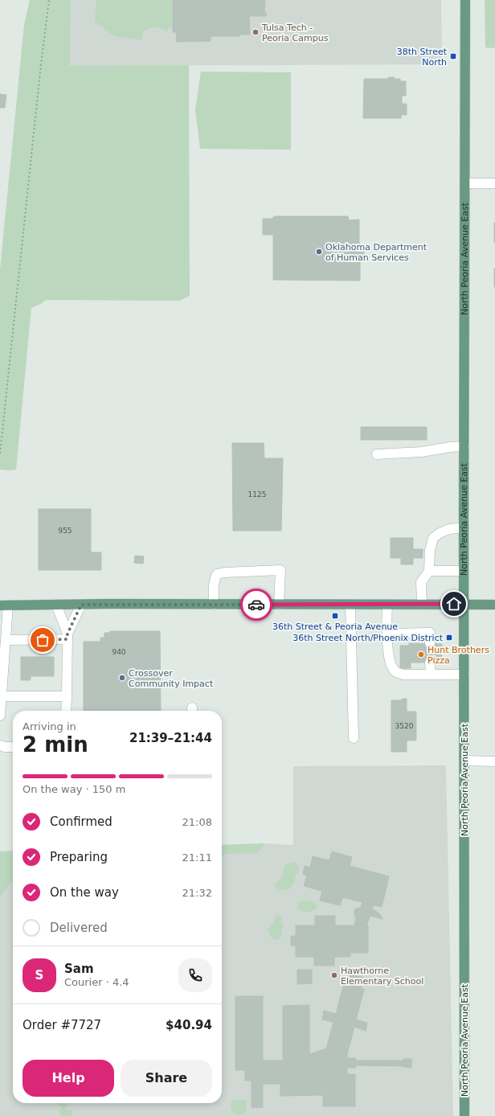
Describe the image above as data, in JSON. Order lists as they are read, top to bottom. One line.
{"streets":{"main road":["North Peoria Avenue East"]},"places":{"other":["Tulsa Tech - Peoria Campus","Oklahoma Department of Human Services","Hunt Brothers Pizza","Crossover Community Impact","Hawthorne Elementary School"],"transit":["38th Street North","36th Street & Peoria Avenue","36th Street North/Phoenix District"]},"house_numbers":["1125","955","940","3520"],"page":{"heading":["2 min","Arriving in","21:39–21:44"],"panel":["Sam","Courier · 4.4","Order #7727","$40.94"],"bar":"On the way · 150 m","list":[["Confirmed","21:08"],["Preparing","21:11"],["On the way","21:32"],"Delivered"],"round":"S","buttons":["Help","Share"]}}
